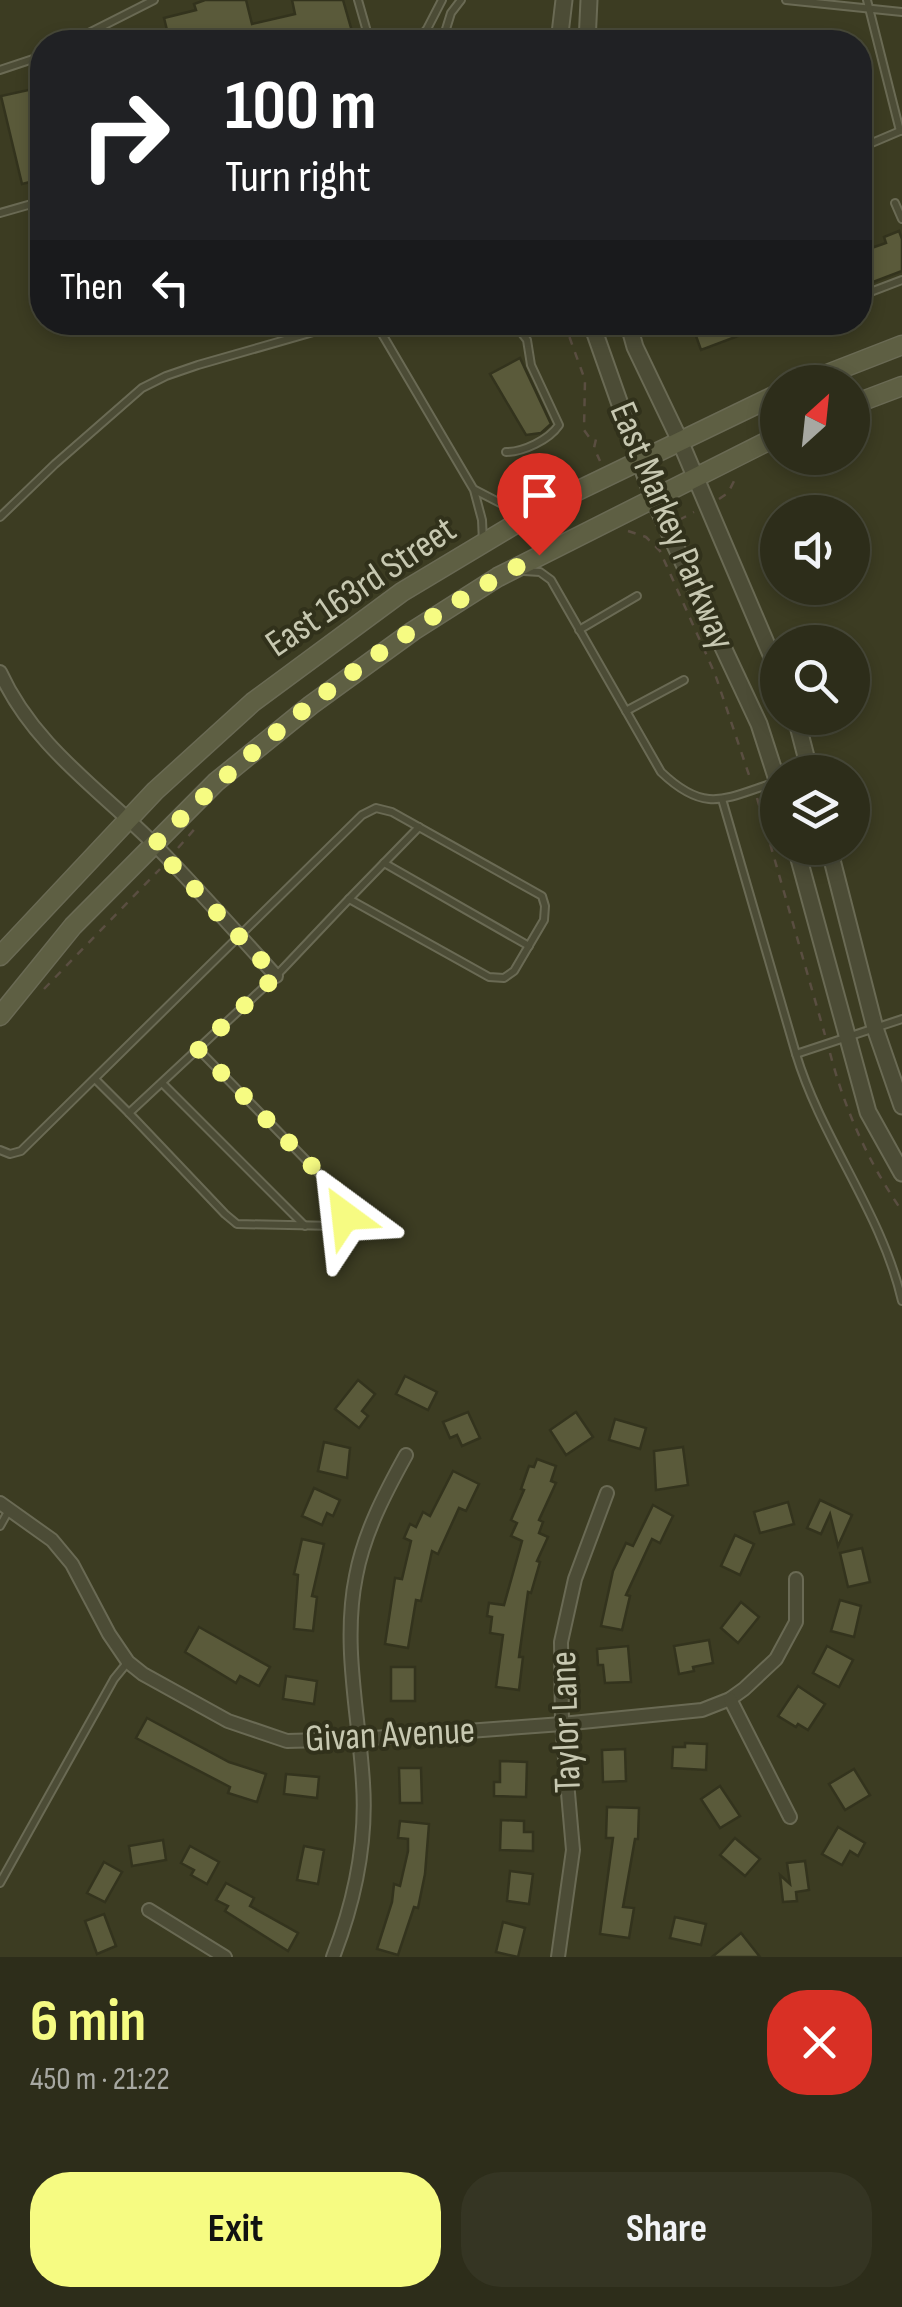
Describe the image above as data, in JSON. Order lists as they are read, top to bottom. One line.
{"streets":{"main road":["East 163rd Street"],"street":["East Markey Parkway","Taylor Lane","Givan Avenue"]},"crossings":[["East Markey Parkway","East 163rd Street"],["Taylor Lane","Givan Avenue"]],"north":"top right","page":{"turn":["100 m","Turn right"],"then":"Then","heading":["6 min","450 m · 21:22"],"buttons":["Exit","Share"]}}
